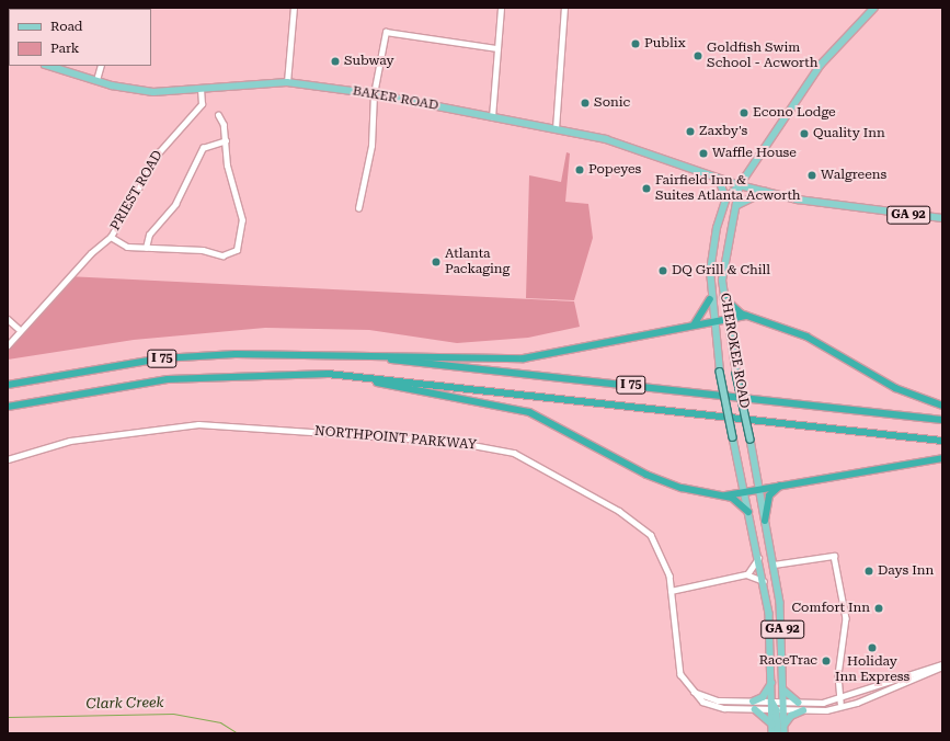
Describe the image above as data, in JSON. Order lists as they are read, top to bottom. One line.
{"streets":{"highway":["I 75"],"main road":["BAKER ROAD","GA 92","CHEROKEE ROAD"],"street":["PRIEST ROAD","NORTHPOINT PARKWAY"]},"crossings":[["BAKER ROAD","PRIEST ROAD"],["BAKER ROAD","GA 92"],["BAKER ROAD","CHEROKEE ROAD"],["GA 92","CHEROKEE ROAD"],["CHEROKEE ROAD","NORTHPOINT PARKWAY"]],"water":["Clark Creek"],"places":["Publix","Goldfish Swim School - Acworth","Subway","Sonic","Econo Lodge","Zaxby's","Quality Inn","Waffle House","Popeyes","Walgreens","Fairfield Inn & Suites Atlanta Acworth","Atlanta Packaging","DQ Grill & Chill","Days Inn","Comfort Inn","Holiday Inn Express","RaceTrac"],"legend":["Road","Park"]}
